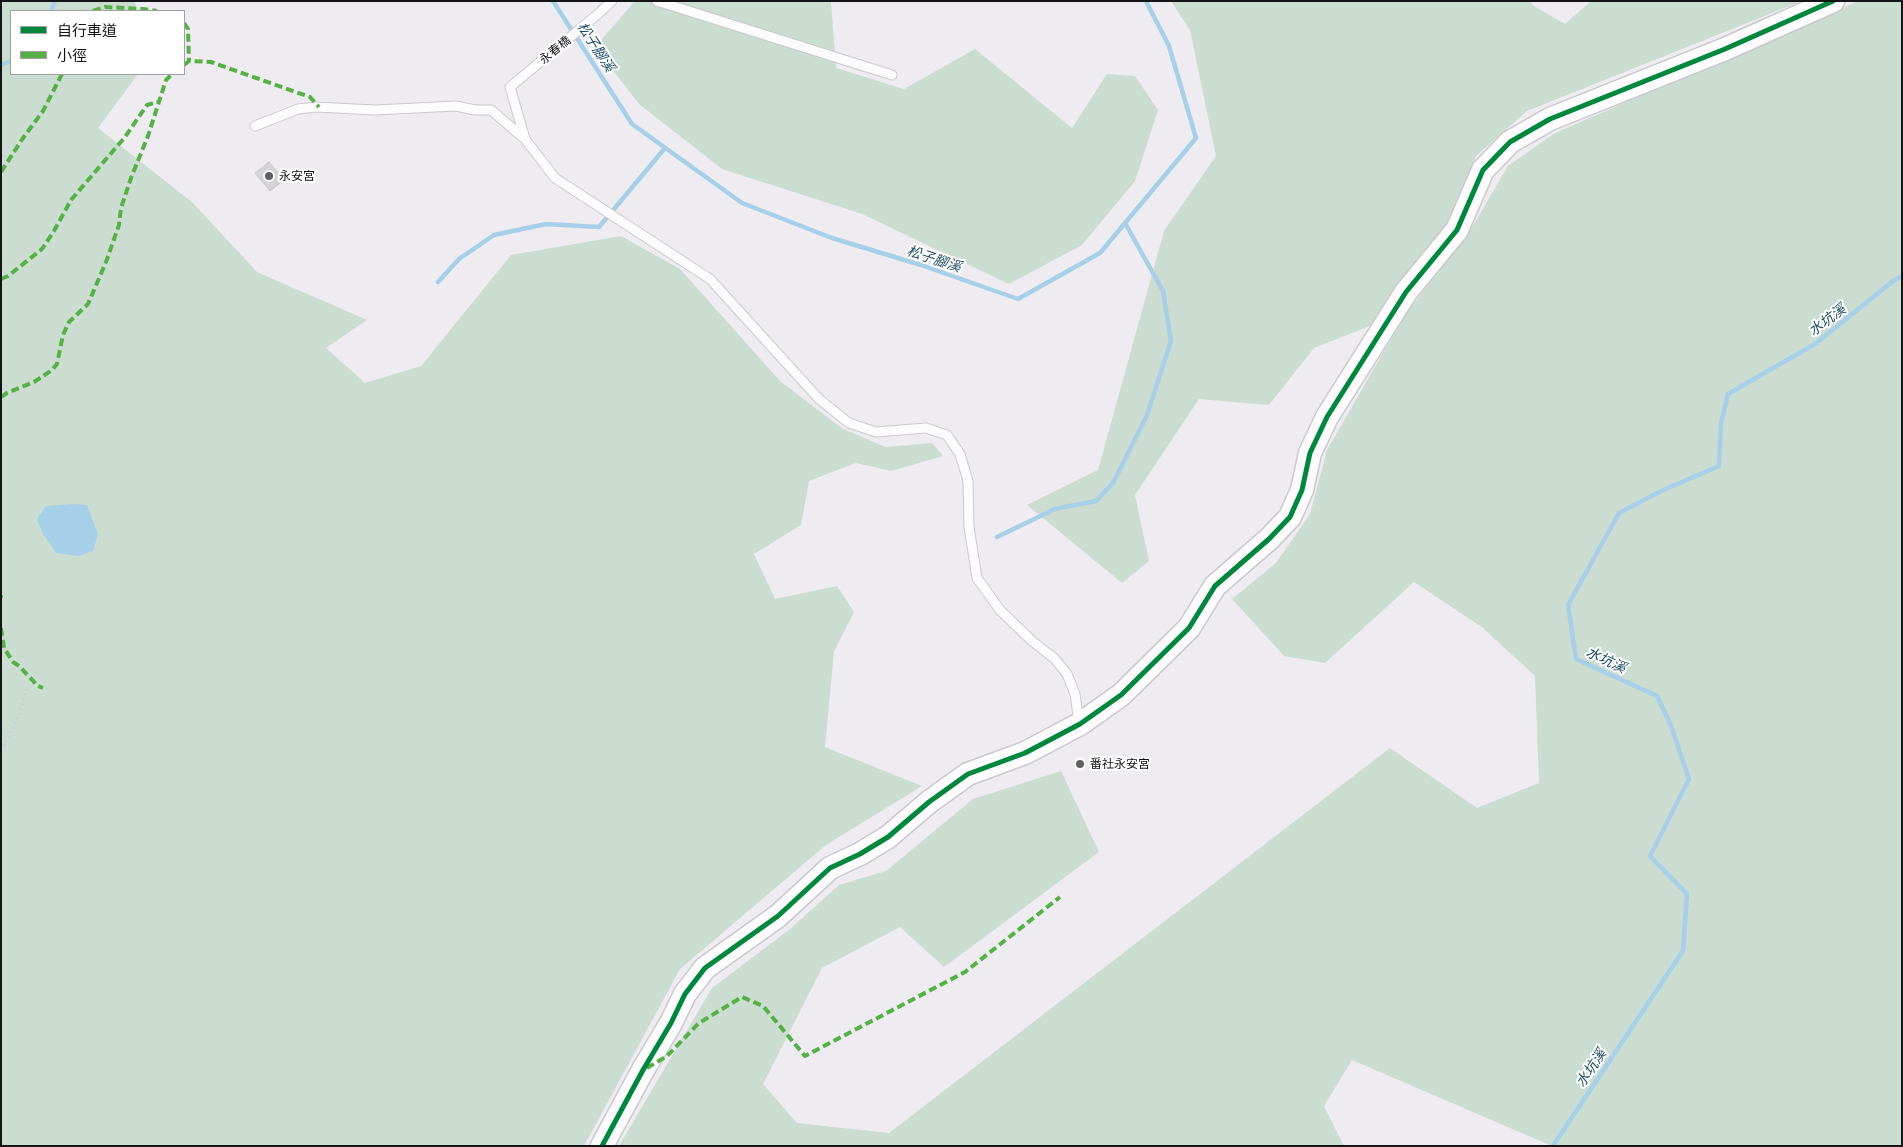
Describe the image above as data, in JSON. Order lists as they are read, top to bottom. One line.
{"streets":{"lane":["永春橋"]},"water":["松子腳溪","水坑溪"],"places":["永安宮","番社永安宮"],"legend":["自行車道","小徑"]}
